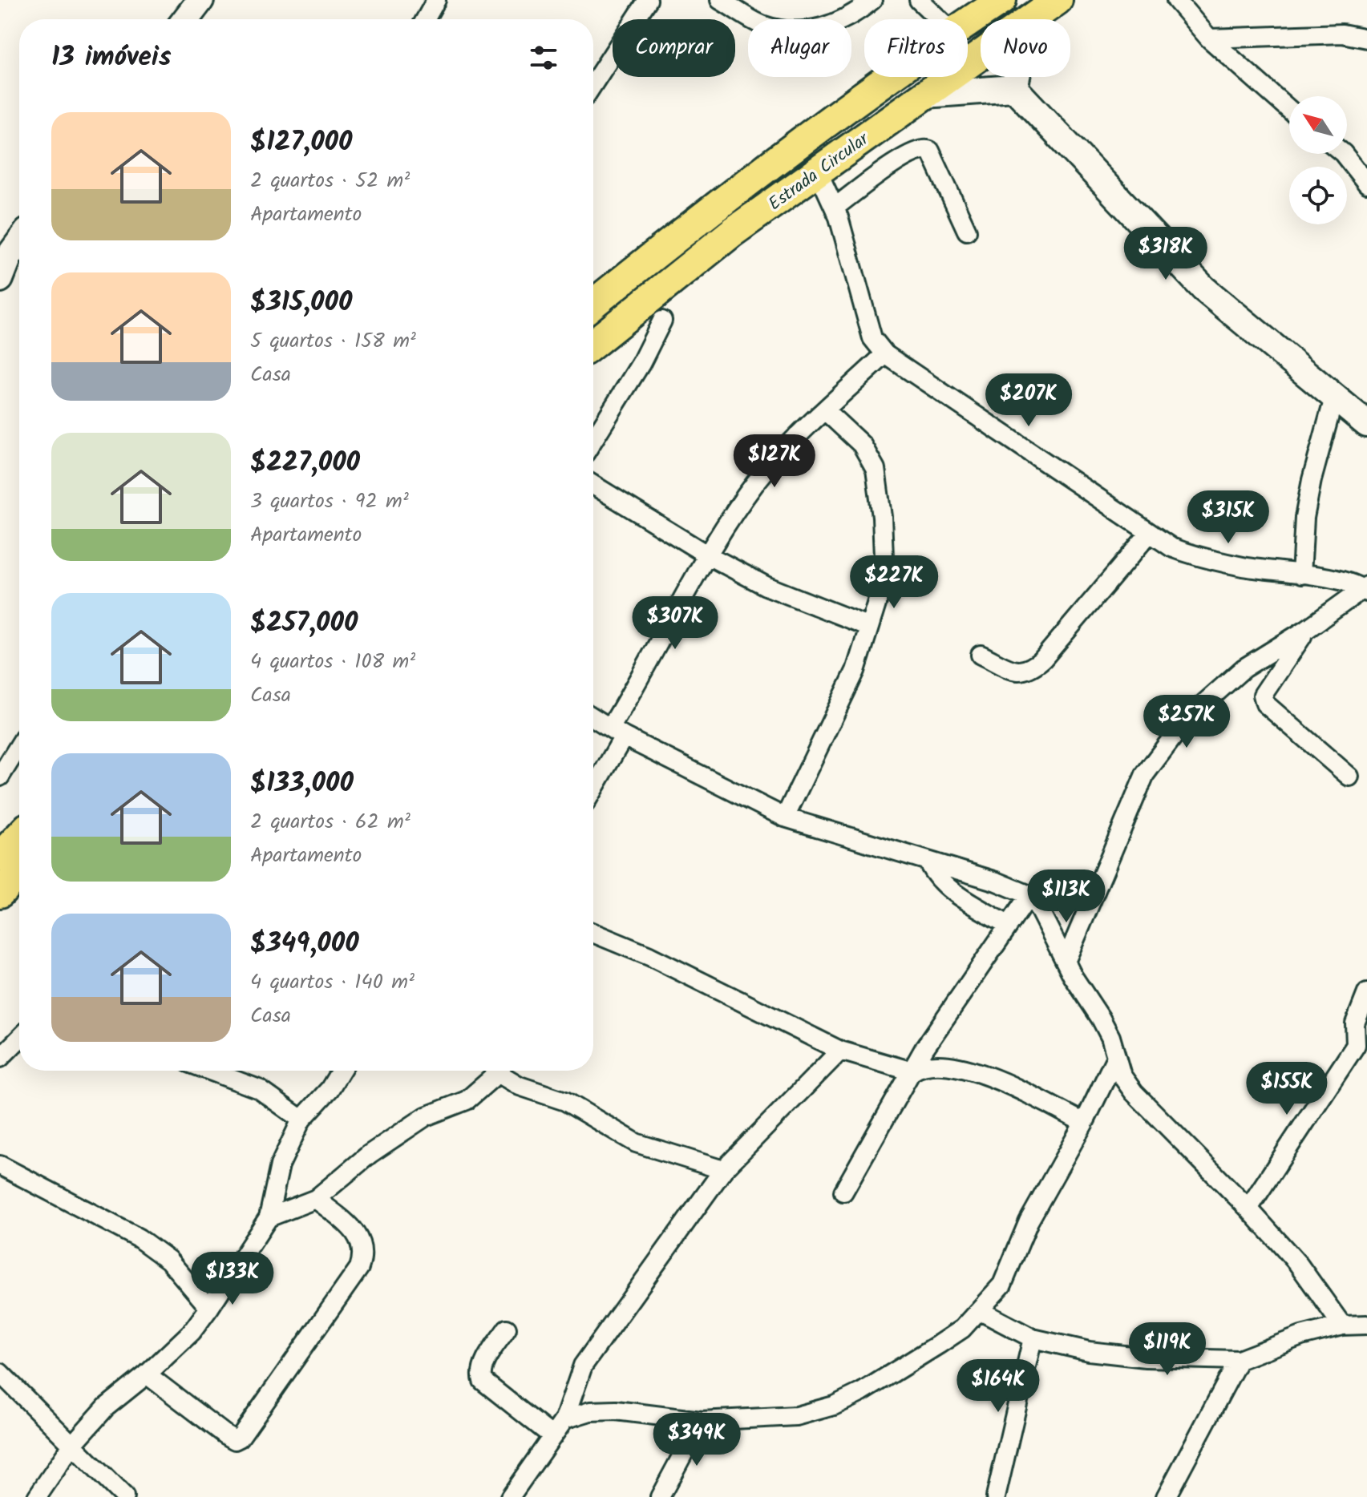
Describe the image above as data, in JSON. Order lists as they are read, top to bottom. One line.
{"streets":{"main road":["Estrada Circular"]},"north":"top left","page":{"chip":["Comprar","Alugar","Filtros","Novo"],"heading":"13 imóveis","list":[{"name":"$127,000","note":"2 quartos · 52 m² · Apartamento"},{"name":"$315,000","note":"5 quartos · 158 m² · Casa"},{"name":"$227,000","note":"3 quartos · 92 m² · Apartamento"},{"name":"$257,000","note":"4 quartos · 108 m² · Casa"},{"name":"$133,000","note":"2 quartos · 62 m² · Apartamento"},{"name":"$349,000","note":"4 quartos · 140 m² · Casa"}],"price":["$318K","$207K","$127K","$315K","$227K","$307K","$257K","$113K","$155K","$133K","$119K","$164K","$349K"]}}
